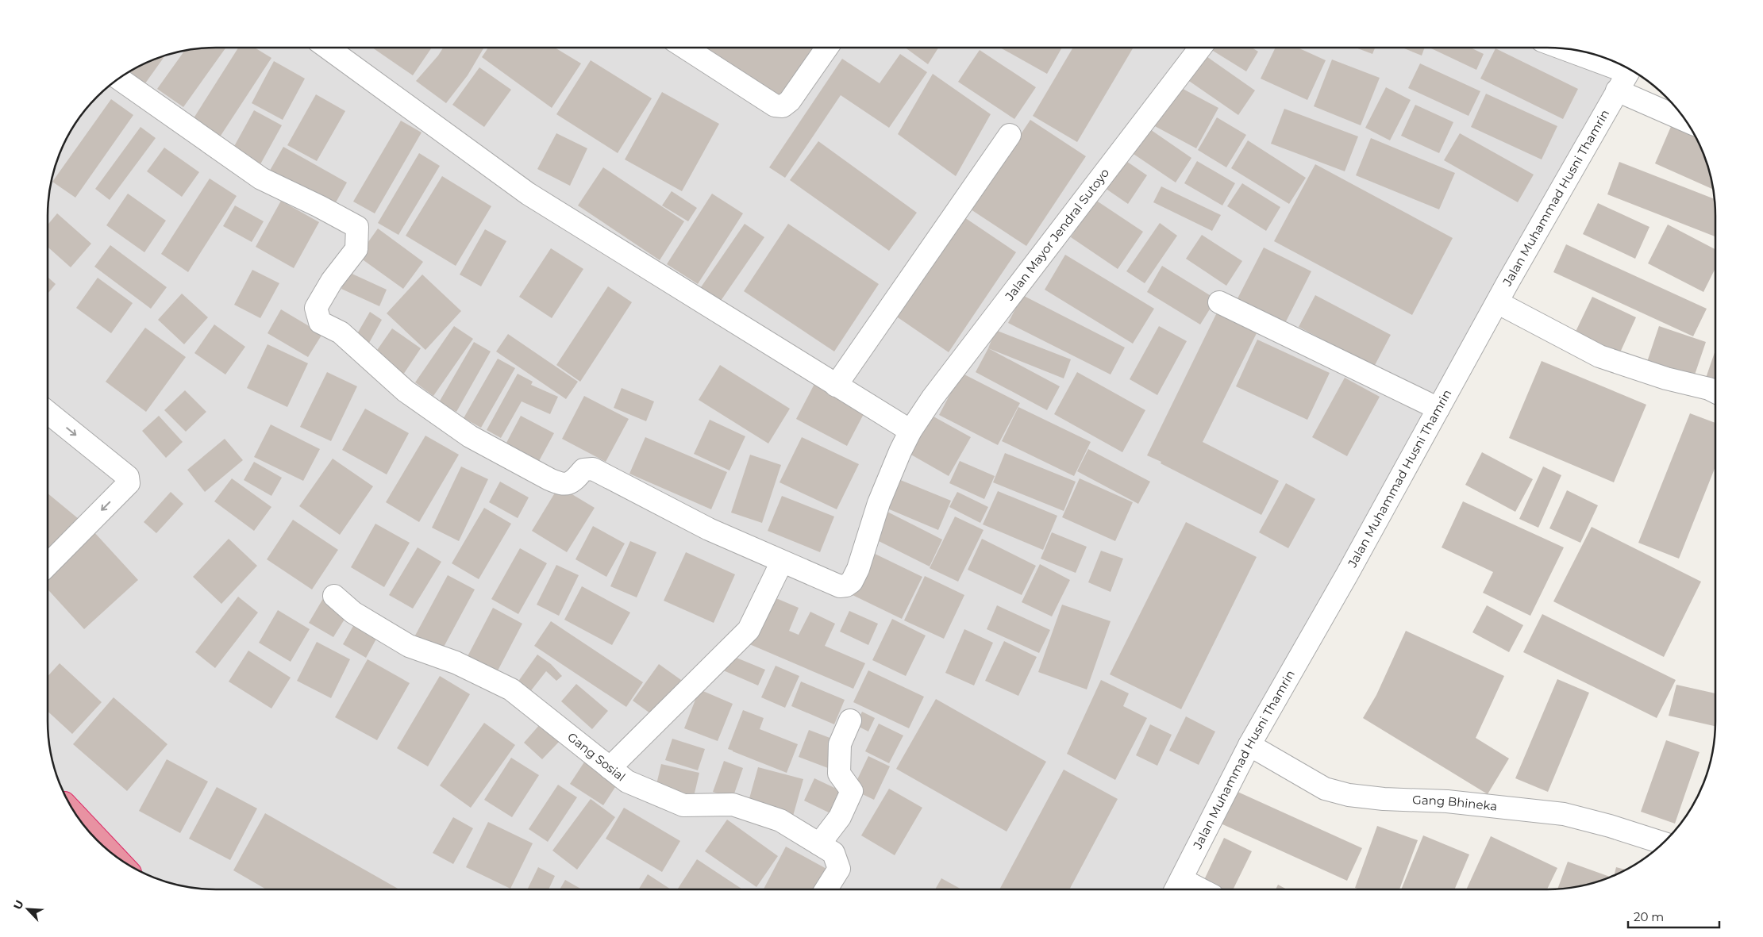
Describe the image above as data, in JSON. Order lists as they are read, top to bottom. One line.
{"streets":{"street":["Jalan Muhammad Husni Thamrin","Jalan Mayor Jendral Sutoyo","Gang Sosial","Gang Bhineka"]},"crossings":[["Jalan Muhammad Husni Thamrin","Gang Bhineka"]],"scale_bar":"20 m","north":"top left"}
